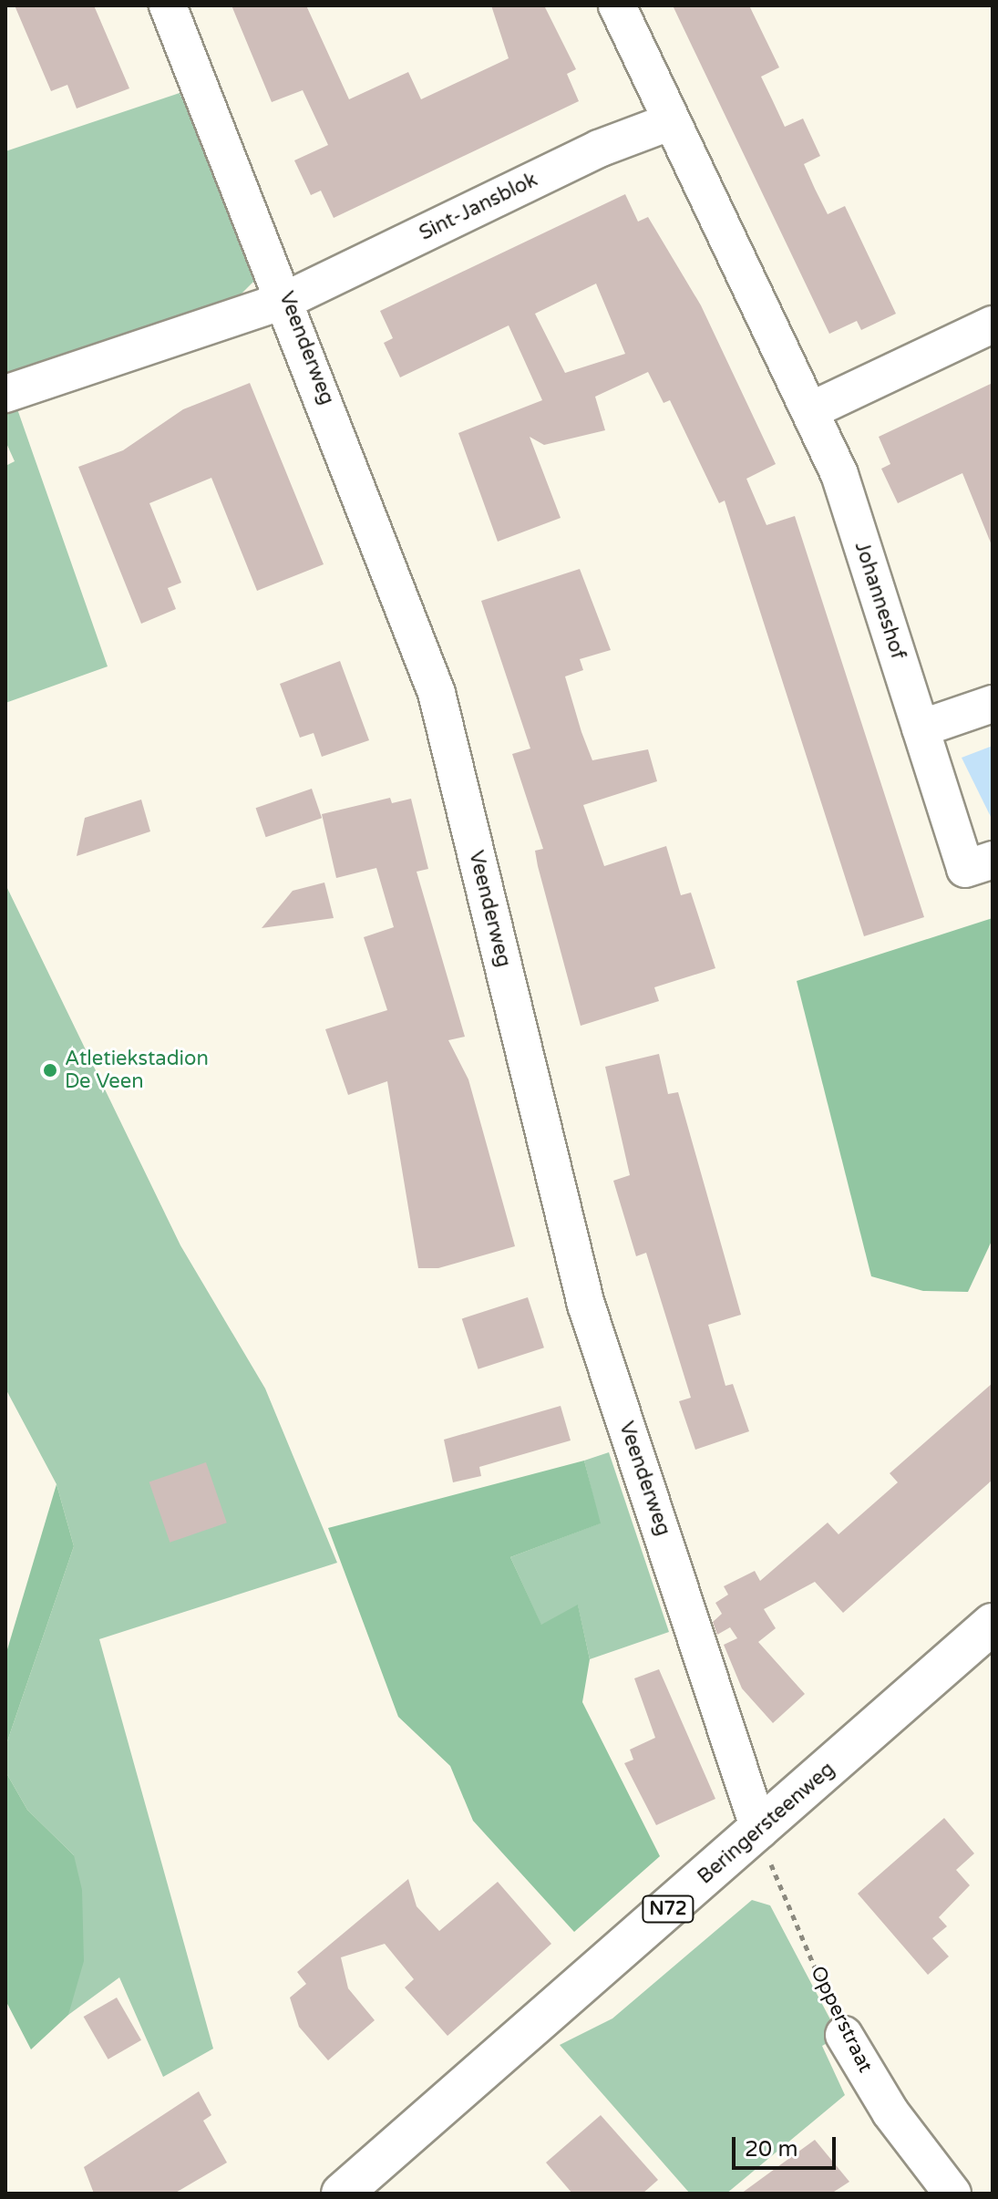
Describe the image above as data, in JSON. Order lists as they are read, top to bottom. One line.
{"streets":{"main road":["Beringersteenweg","N72"],"street":["Sint-Jansblok","Veenderweg","Johanneshof","Opperstraat"]},"crossings":[["Sint-Jansblok","Veenderweg"],["Veenderweg","Beringersteenweg"],["Veenderweg","Opperstraat"],["Beringersteenweg","Opperstraat"]],"places":["Atletiekstadion De Veen"],"scale_bar":"20 m"}
